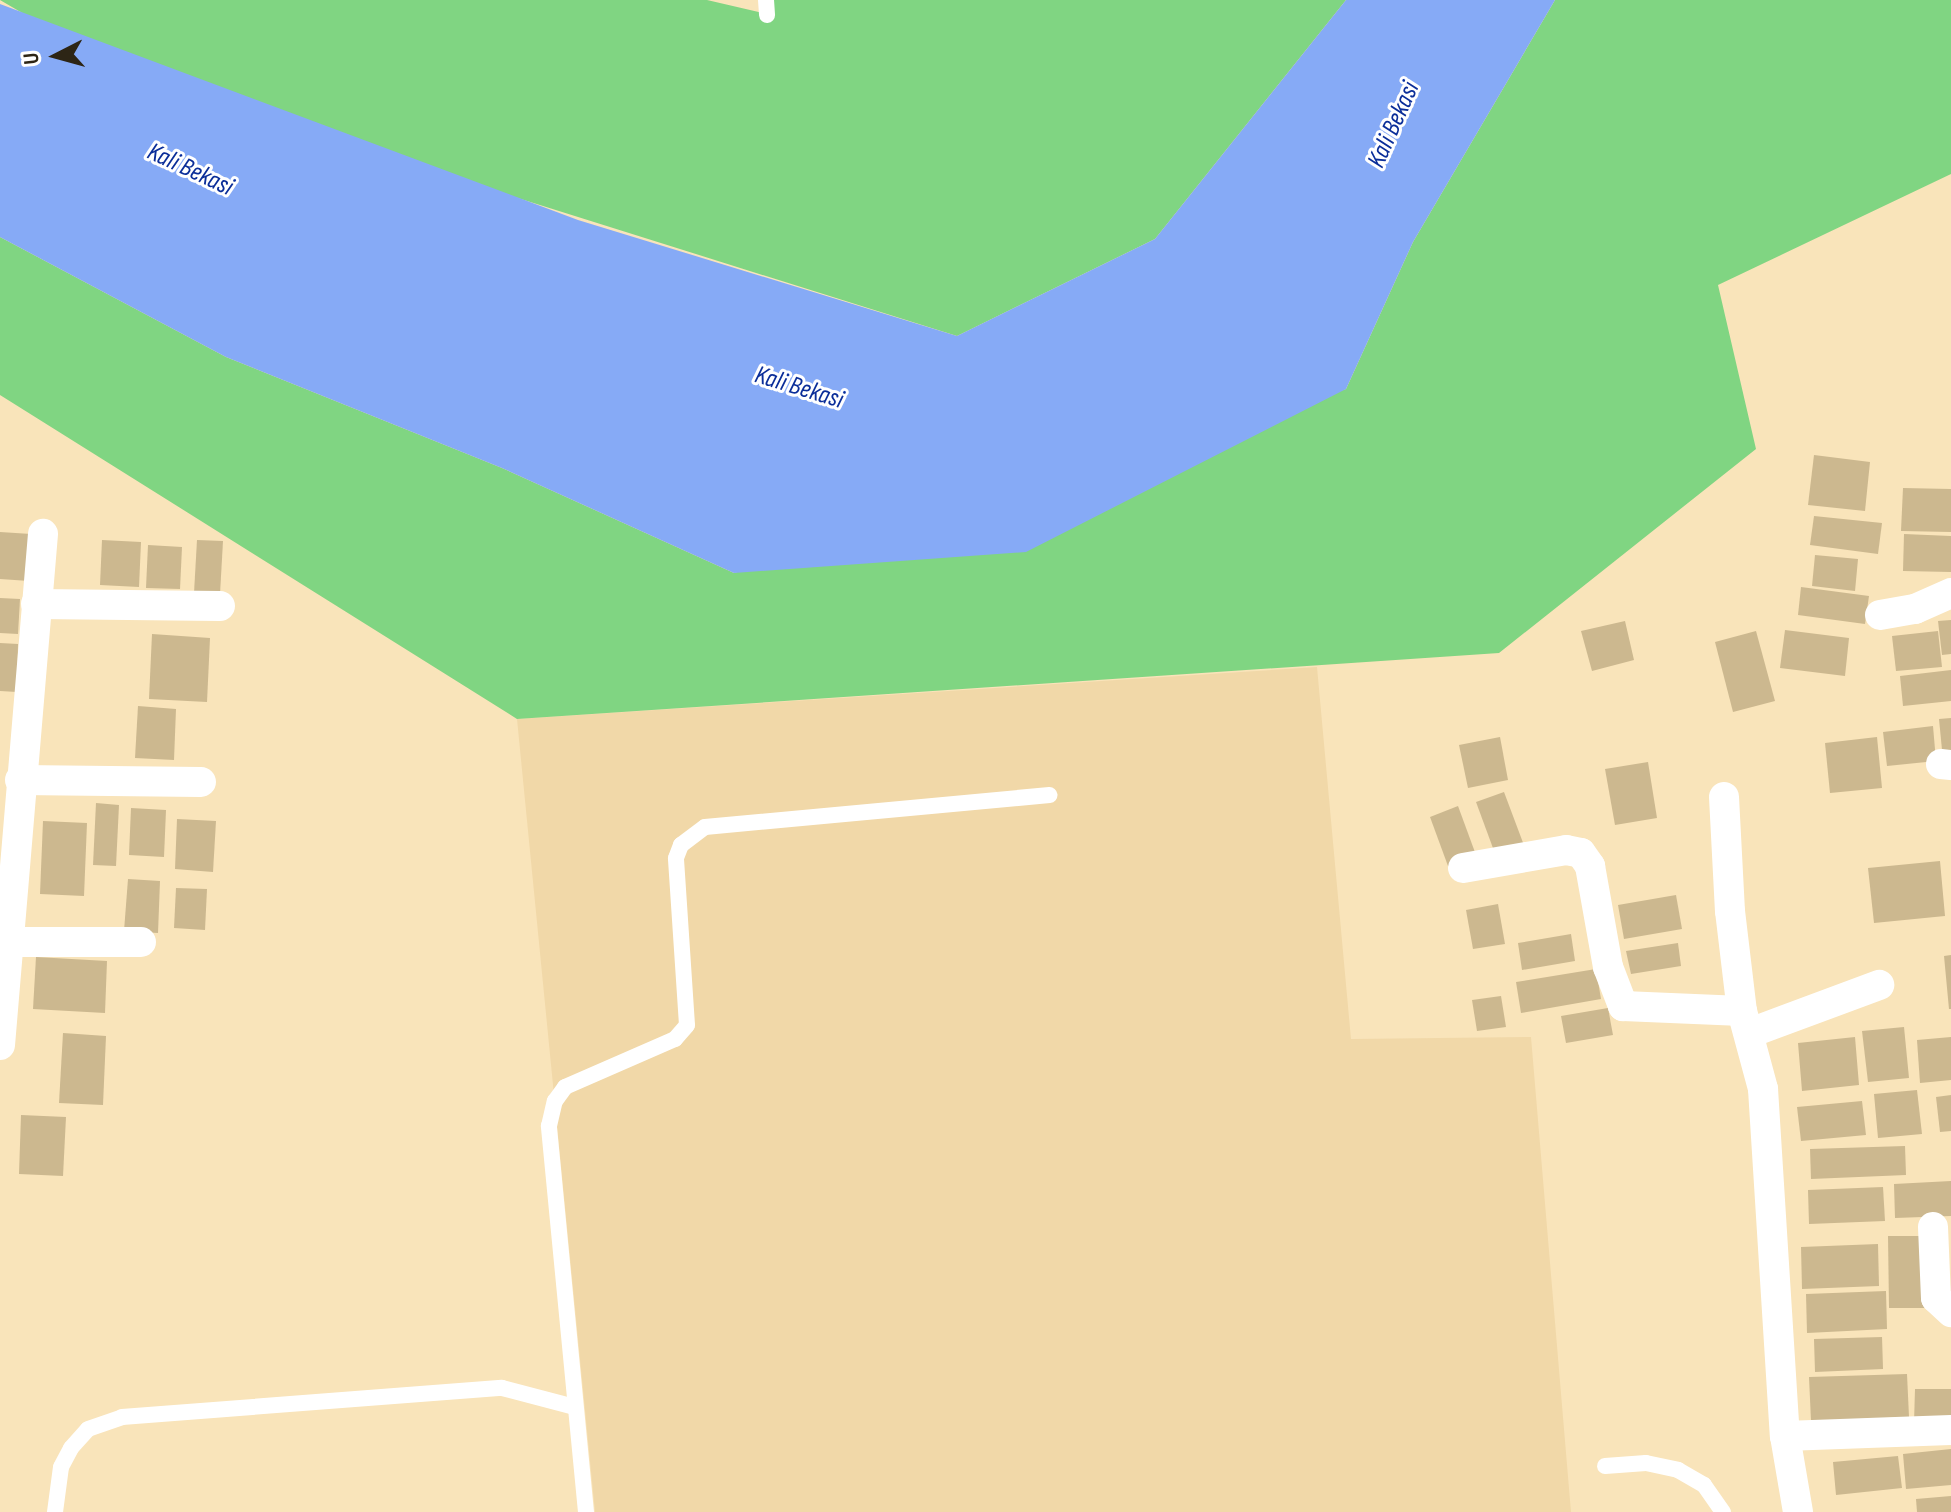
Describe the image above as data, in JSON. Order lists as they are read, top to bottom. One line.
{"water":["Kali Bekasi"],"north":"left"}
